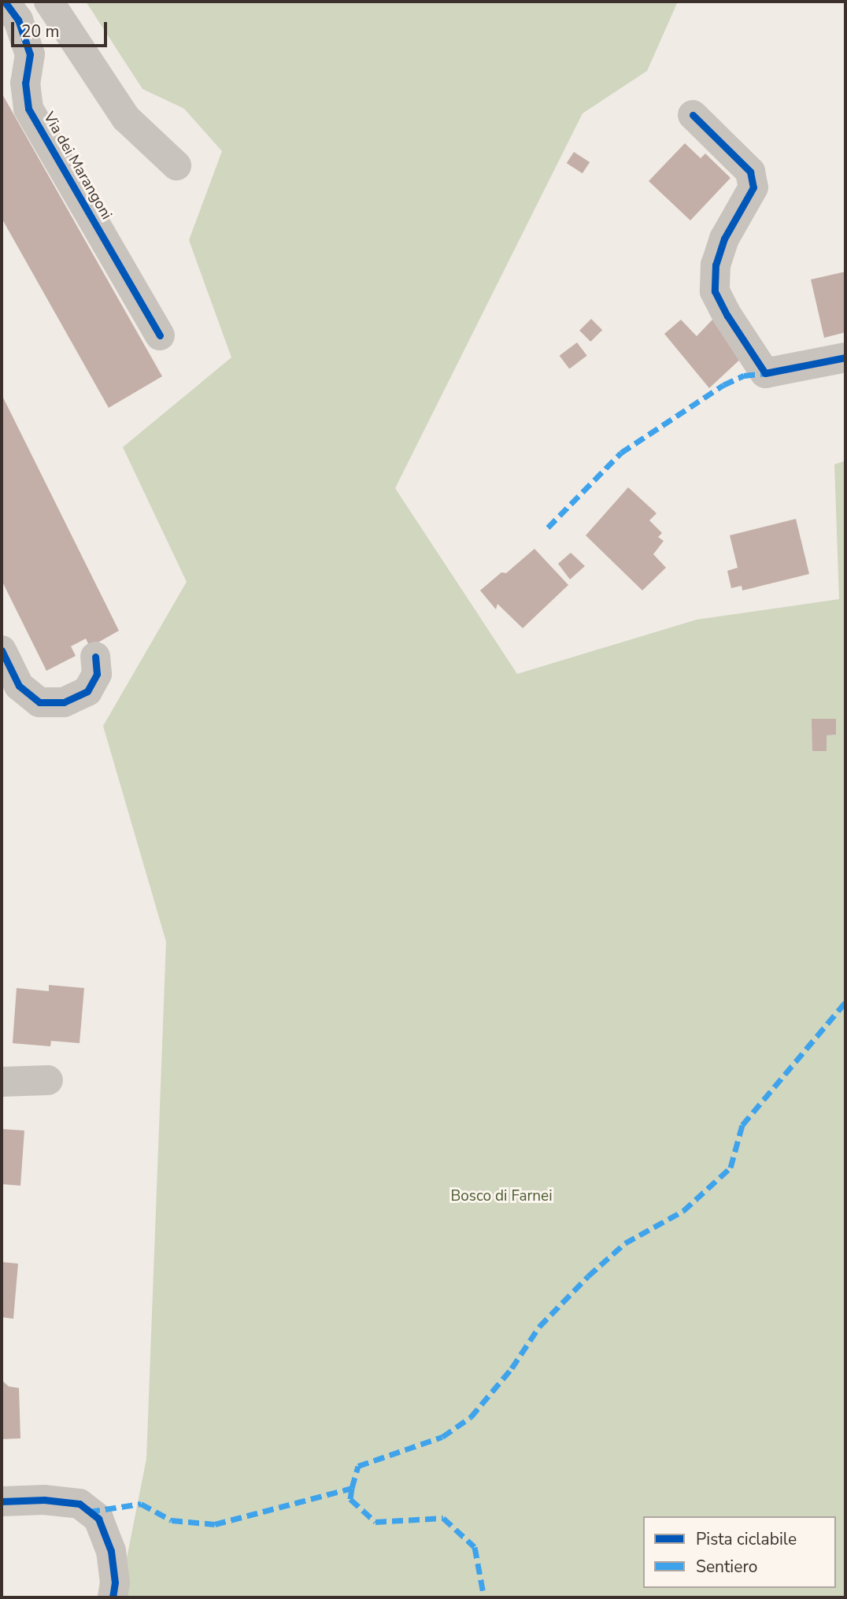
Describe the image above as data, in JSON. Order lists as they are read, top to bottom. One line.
{"streets":{"street":["Via dei Marangoni"]},"parks":["Bosco di Farnei"],"legend":["Pista ciclabile","Sentiero"],"scale_bar":"20 m"}
